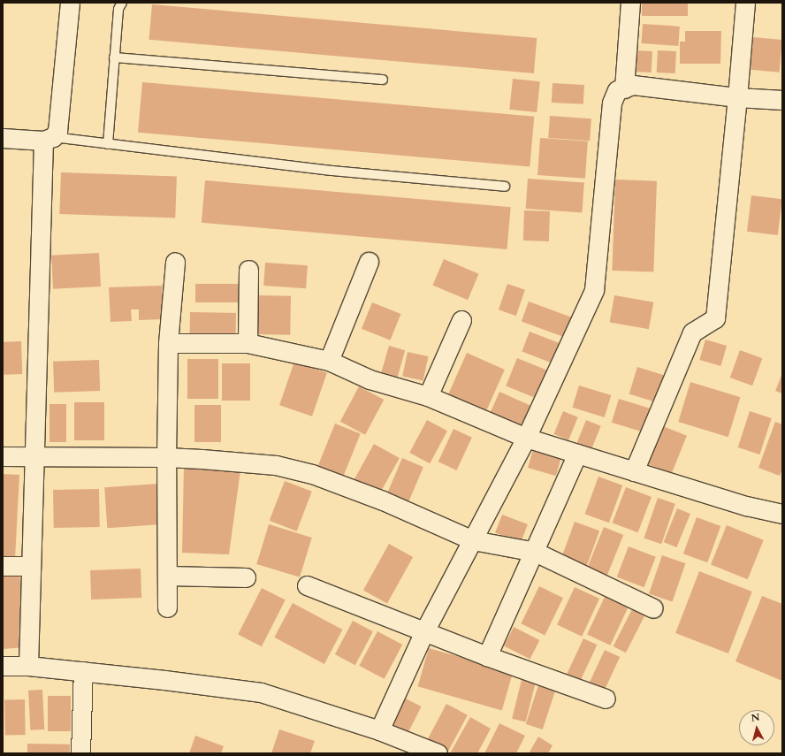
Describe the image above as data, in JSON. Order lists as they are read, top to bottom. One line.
{"north":"top"}
